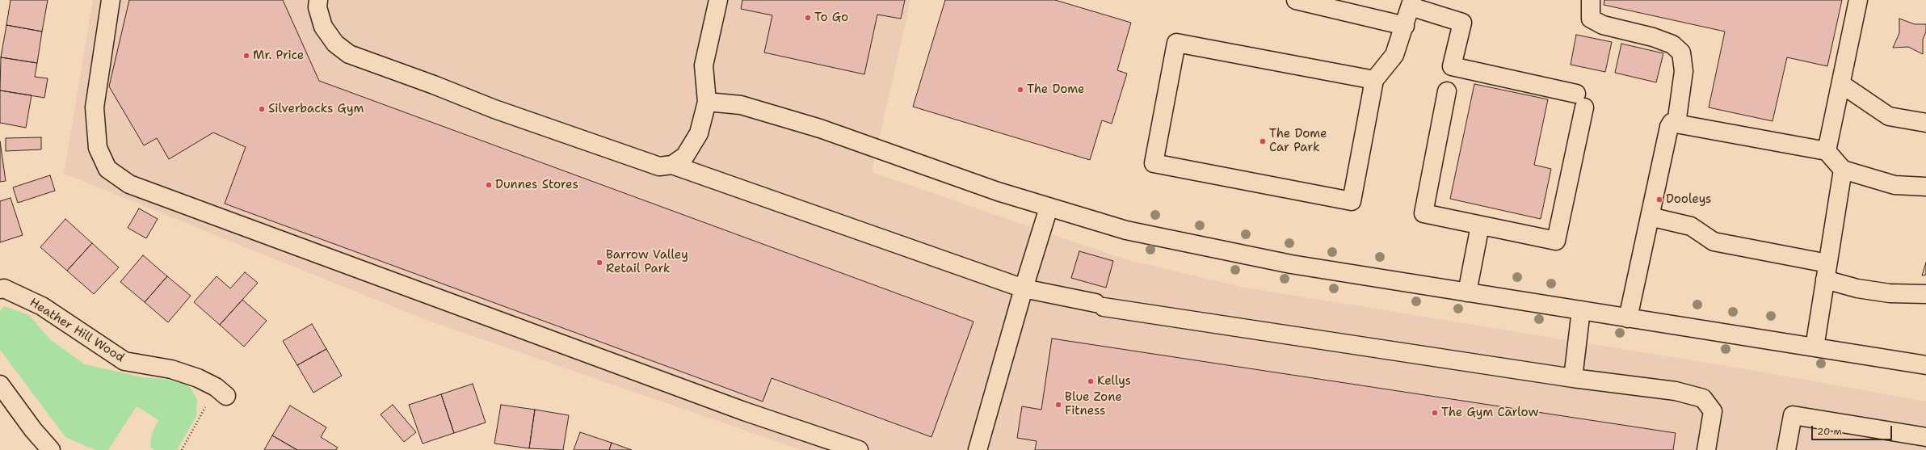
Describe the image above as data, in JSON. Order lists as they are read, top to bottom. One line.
{"streets":{"street":["Heather Hill Wood"]},"places":["To Go","Mr. Price","The Dome","Silverbacks Gym","The Dome Car Park","Dunnes Stores","Dooleys","Barrow Valley Retail Park","Kellys","Blue Zone Fitness","The Gym Carlow"],"scale_bar":"20 m"}
